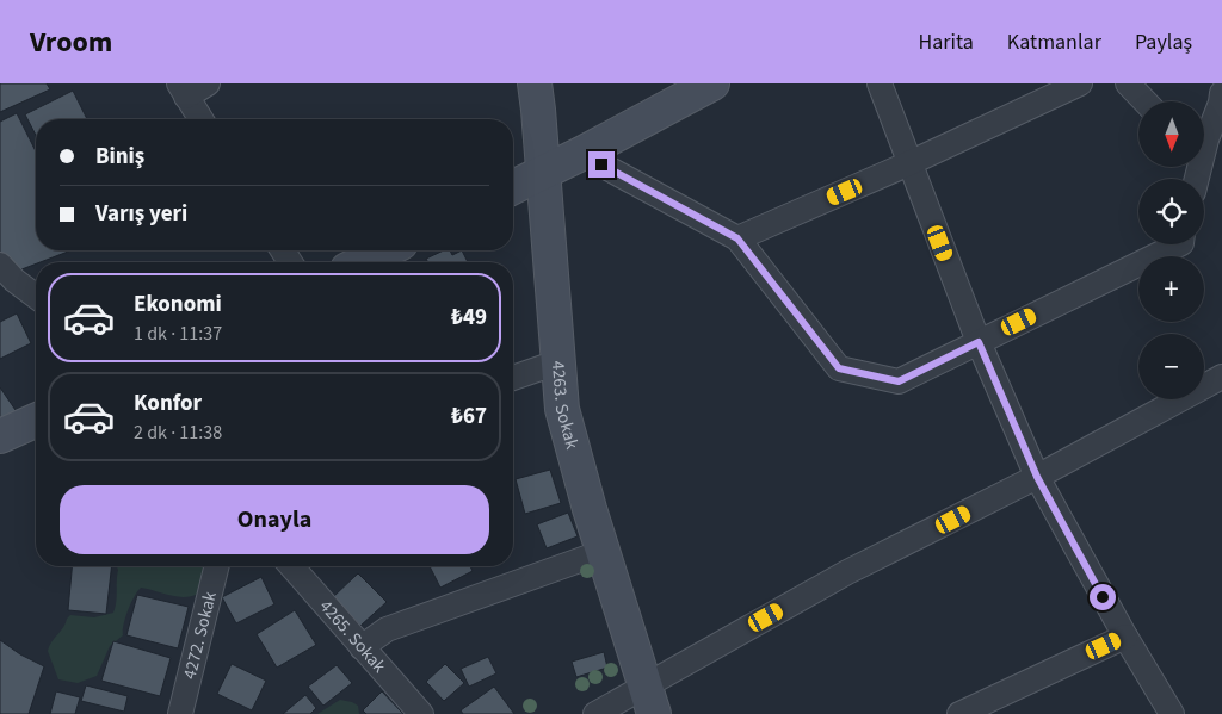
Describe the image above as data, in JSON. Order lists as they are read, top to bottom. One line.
{"streets":{"street":["4263. Sokak","4272. Sokak","4265. Sokak"]},"north":"bottom","page":{"header":"Vroom","nav":["Harita","Katmanlar","Paylaş"],"map_buttons":["+","−"],"banner":["Biniş","Varış yeri"],"list":[{"name":"Ekonomi","note":"1 dk · 11:37","value":"₺49"},{"name":"Konfor","note":"2 dk · 11:38","value":"₺67"}],"buttons":"Onayla"}}
